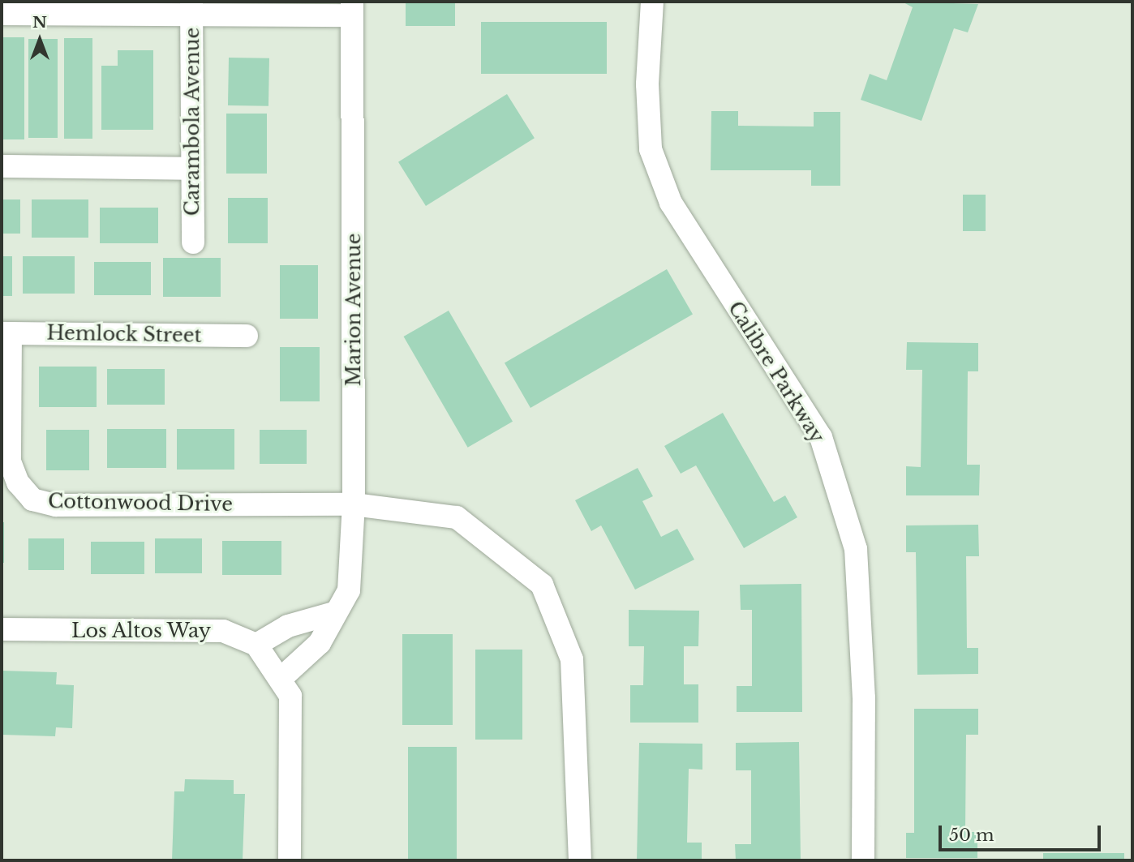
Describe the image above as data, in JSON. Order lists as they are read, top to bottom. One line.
{"streets":{"street":["Carambola Avenue","Marion Avenue","Hemlock Street","Calibre Parkway","Cottonwood Drive","Los Altos Way"]},"crossings":[["Marion Avenue","Cottonwood Drive"],["Hemlock Street","Cottonwood Drive"]],"scale_bar":"50 m","north":"top"}
